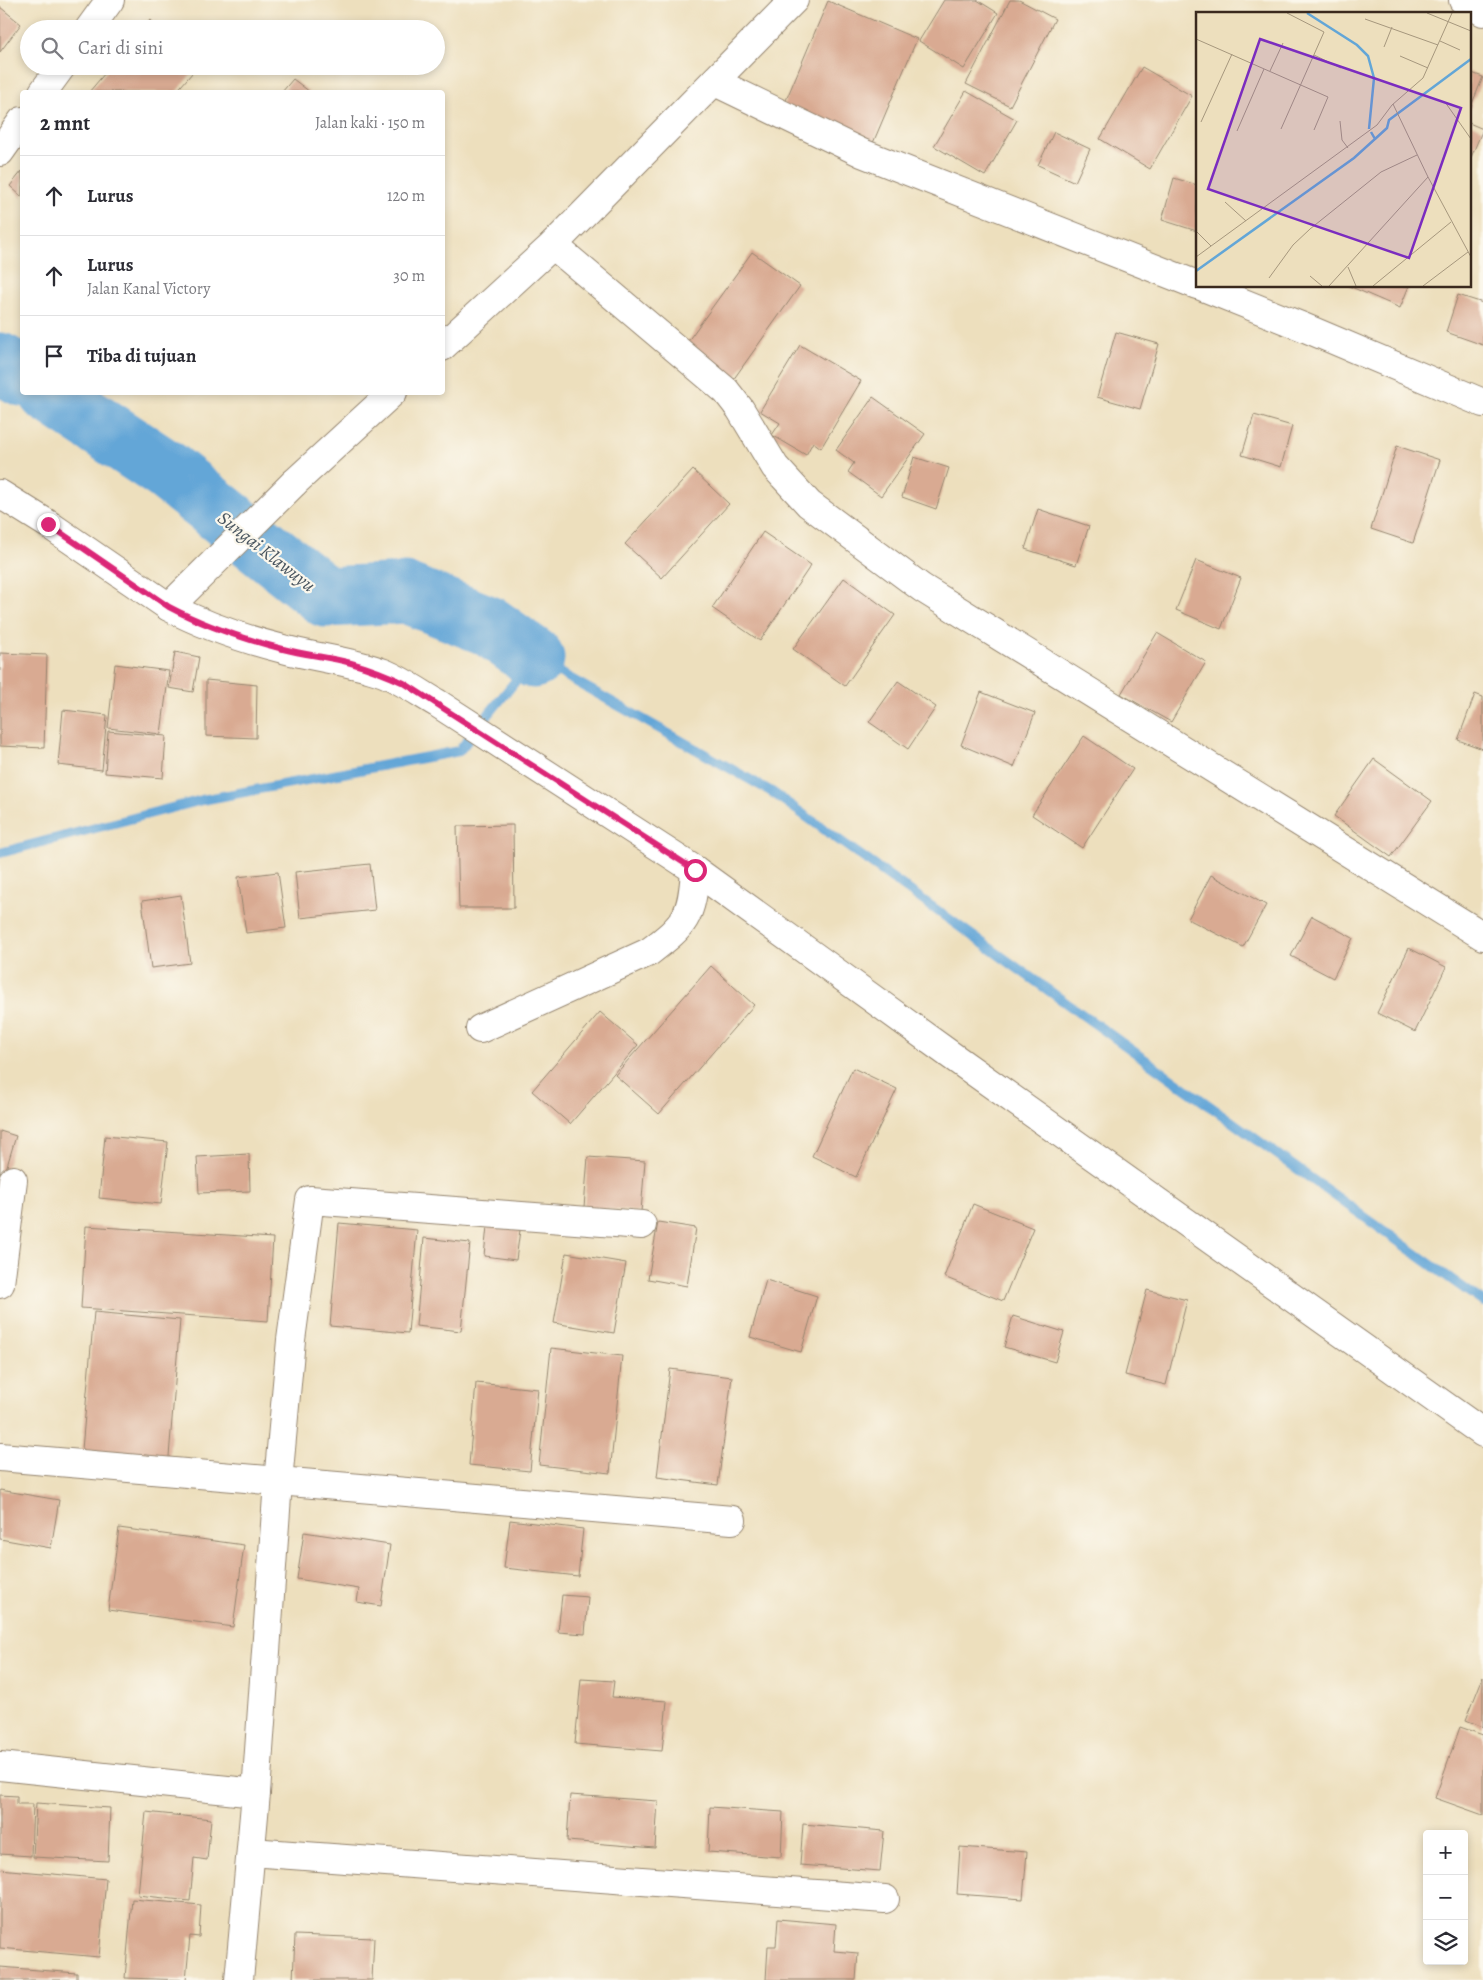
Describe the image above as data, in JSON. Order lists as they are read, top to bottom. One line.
{"water":["Sungai Klawuyu"],"page":{"search":"Cari di sini","heading":["2 mnt","Jalan kaki · 150 m"],"list":[["Lurus","120 m"],["Lurus","Jalan Kanal Victory","30 m"],"Tiba di tujuan"],"map_buttons":["+","−"]}}
